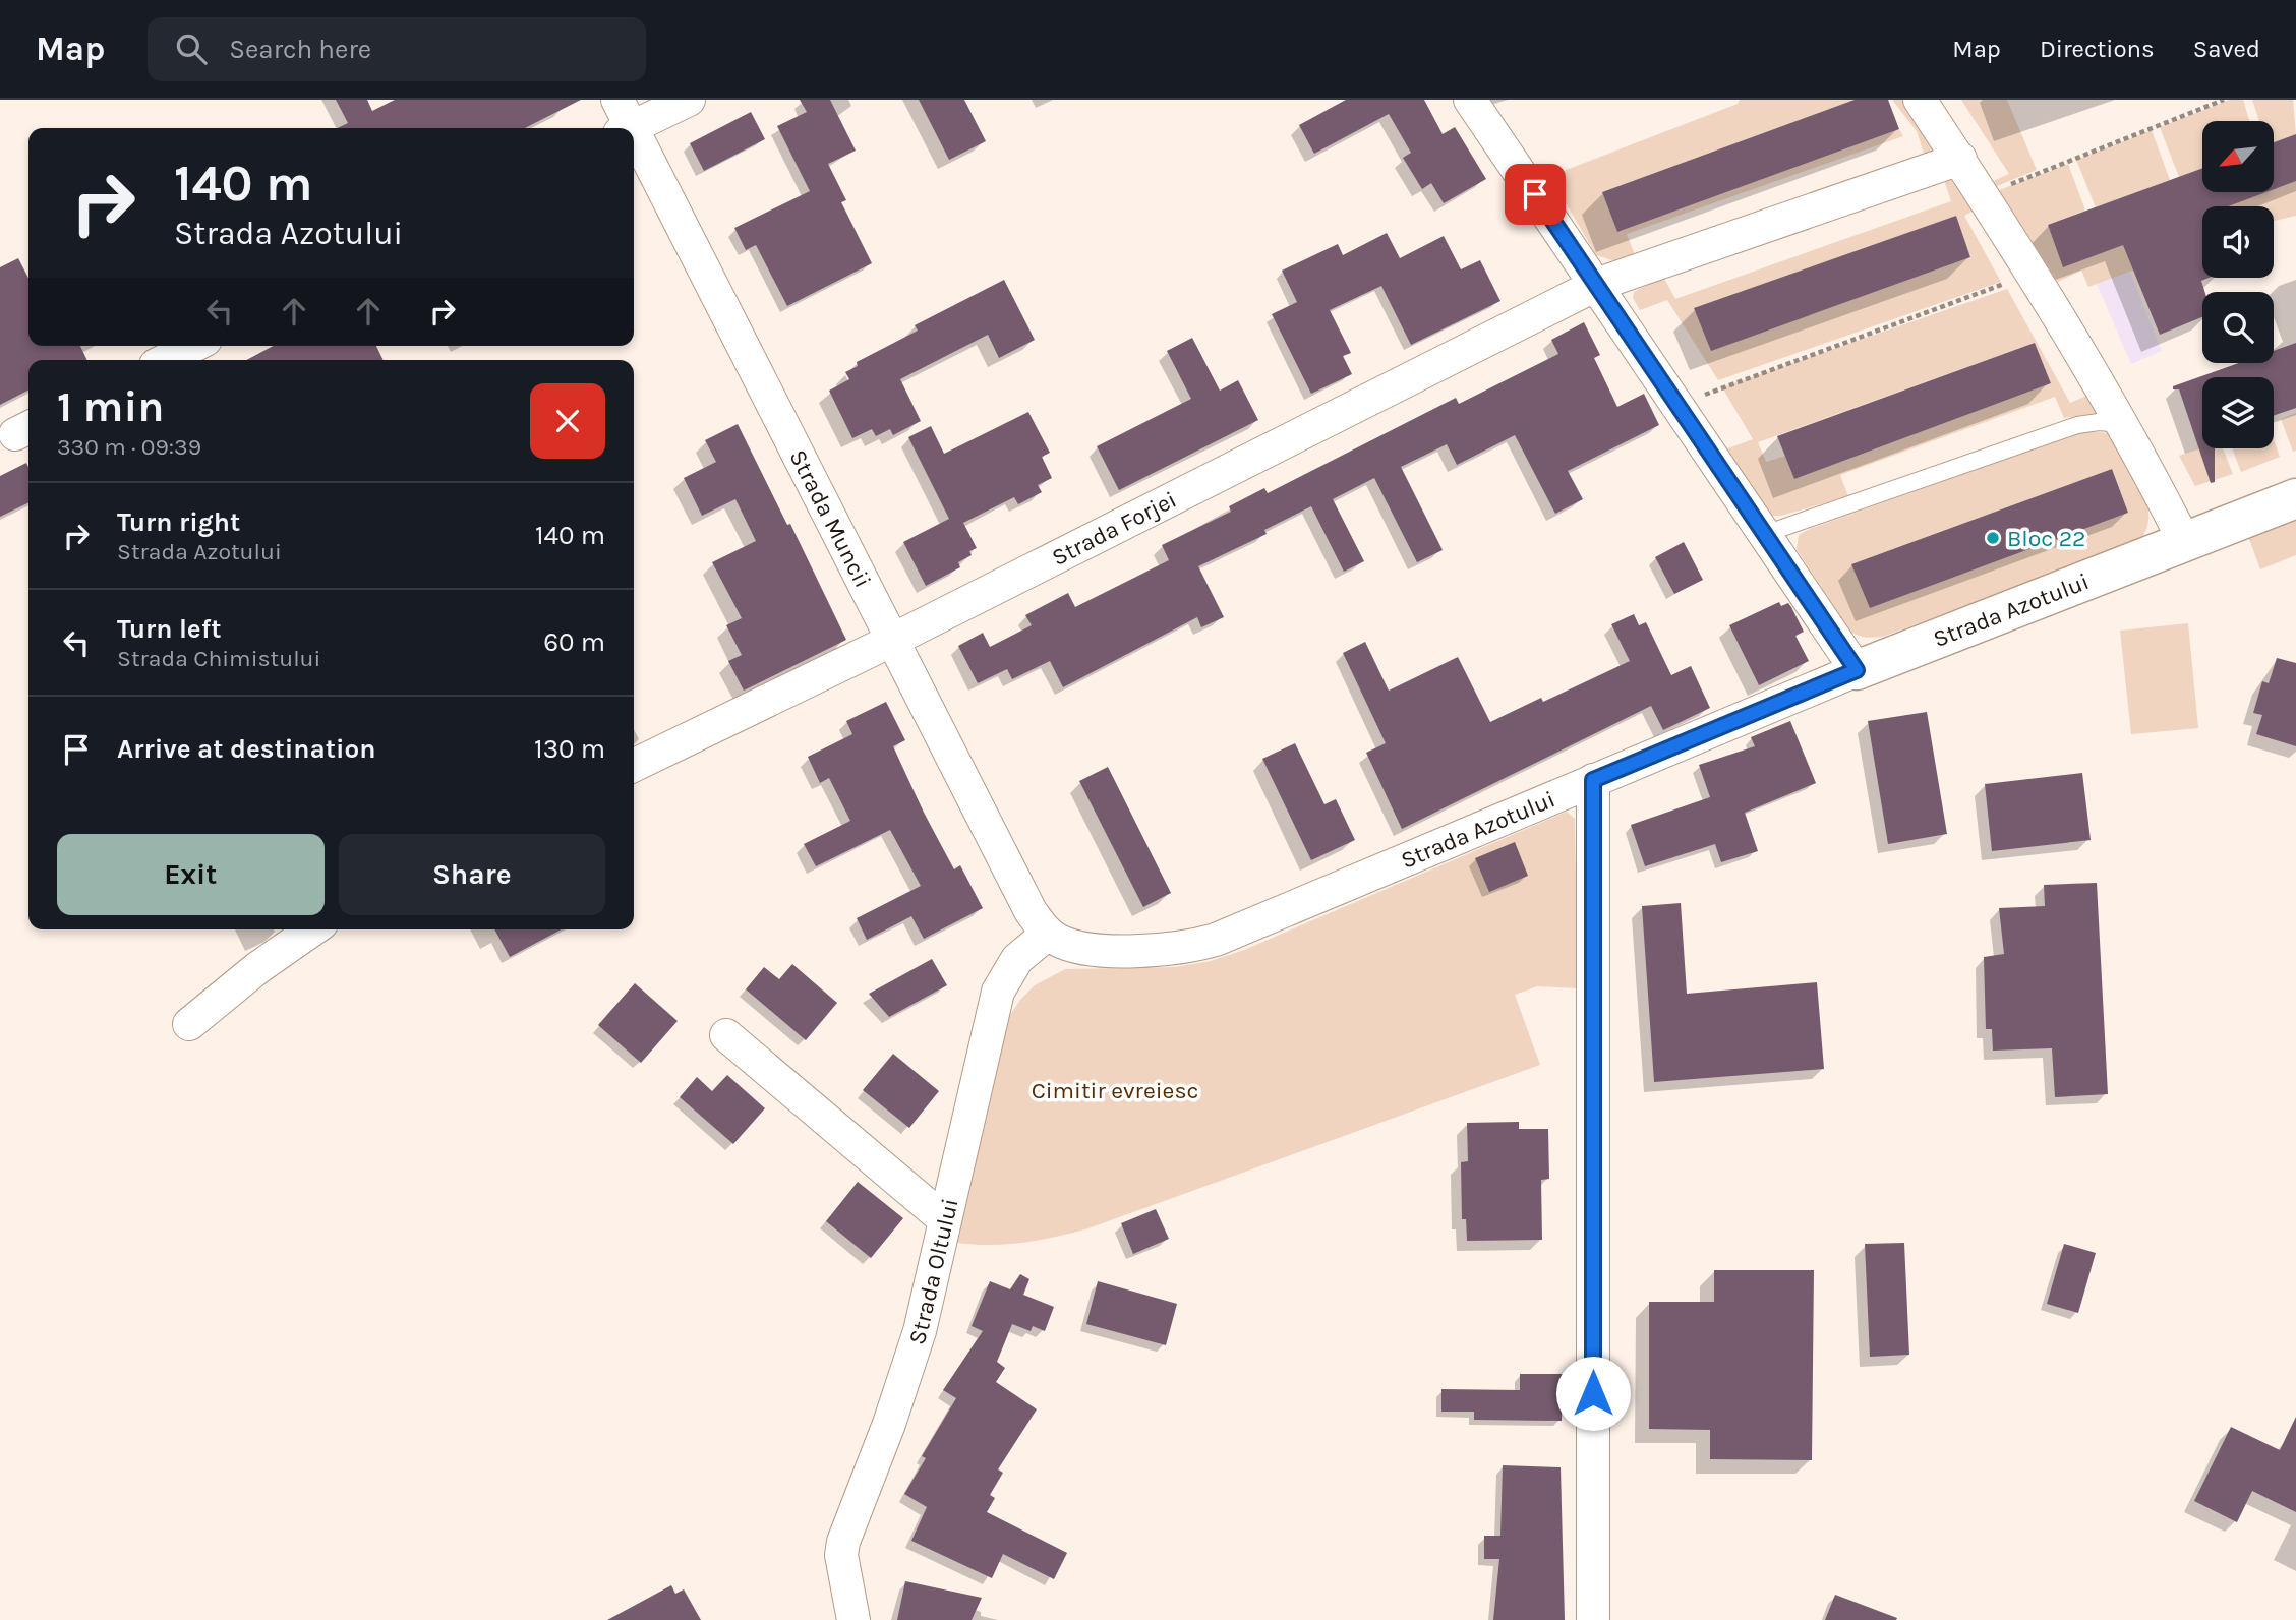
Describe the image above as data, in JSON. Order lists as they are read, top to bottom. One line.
{"streets":{"street":["Strada Muncii","Strada Forjei","Strada Azotului","Strada Oltului"]},"crossings":[["Strada Muncii","Strada Forjei"],["Strada Muncii","Strada Azotului"],["Strada Muncii","Strada Oltului"],["Strada Azotului","Strada Oltului"]],"parks":["Cimitir evreiesc"],"places":["Bloc 22"],"north":"bottom left","page":{"header":"Map","search":"Search here","nav":["Map","Directions","Saved"],"turn":["140 m","Strada Azotului"],"heading":["1 min","330 m · 09:39"],"list":[{"name":"Turn right","note":"Strada Azotului","value":"140 m"},{"name":"Turn left","note":"Strada Chimistului","value":"60 m"},{"name":"Arrive at destination","value":"130 m"}],"buttons":["Exit","Share"]}}
